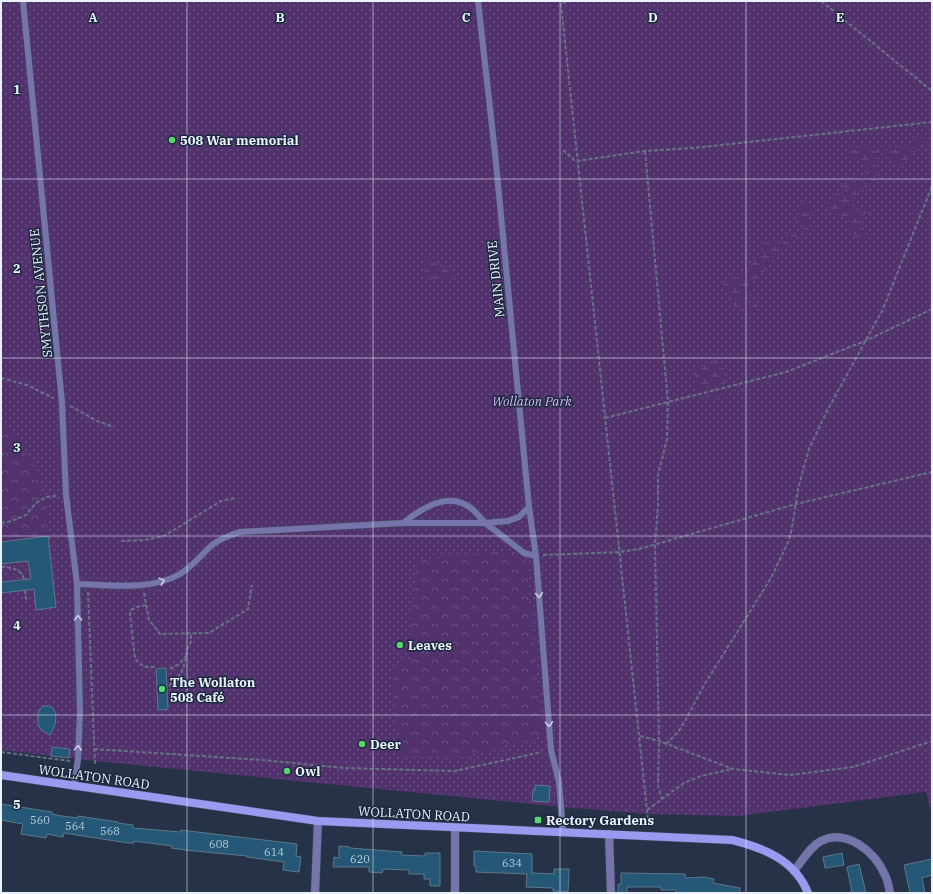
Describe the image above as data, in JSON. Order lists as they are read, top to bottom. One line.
{"streets":{"street":["WOLLATON ROAD"],"lane":["MAIN DRIVE","SMYTHSON AVENUE"]},"crossings":[["MAIN DRIVE","WOLLATON ROAD"],["SMYTHSON AVENUE","WOLLATON ROAD"]],"parks":["Wollaton Park"],"places":{"other":["508 War memorial","Leaves","The Wollaton 508 Café","Deer","Owl"],"transit":["Rectory Gardens"]},"house_numbers":["560","564","568","608","614","620","634"],"grid":{"columns":["A","B","C","D","E"],"rows":["1","2","3","4","5"]}}
